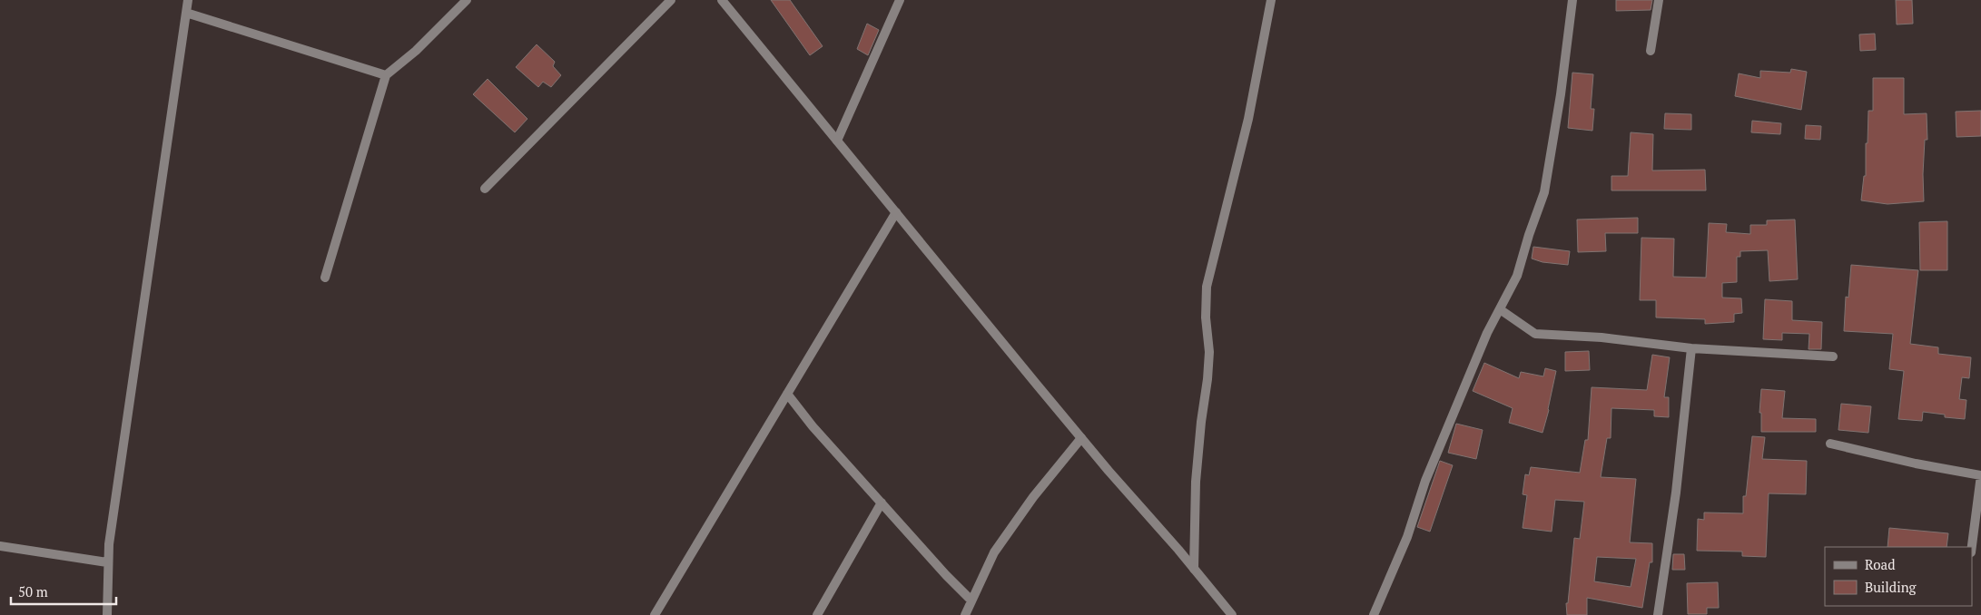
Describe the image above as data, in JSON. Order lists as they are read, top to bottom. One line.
{"legend":["Road","Building"],"scale_bar":"50 m"}
